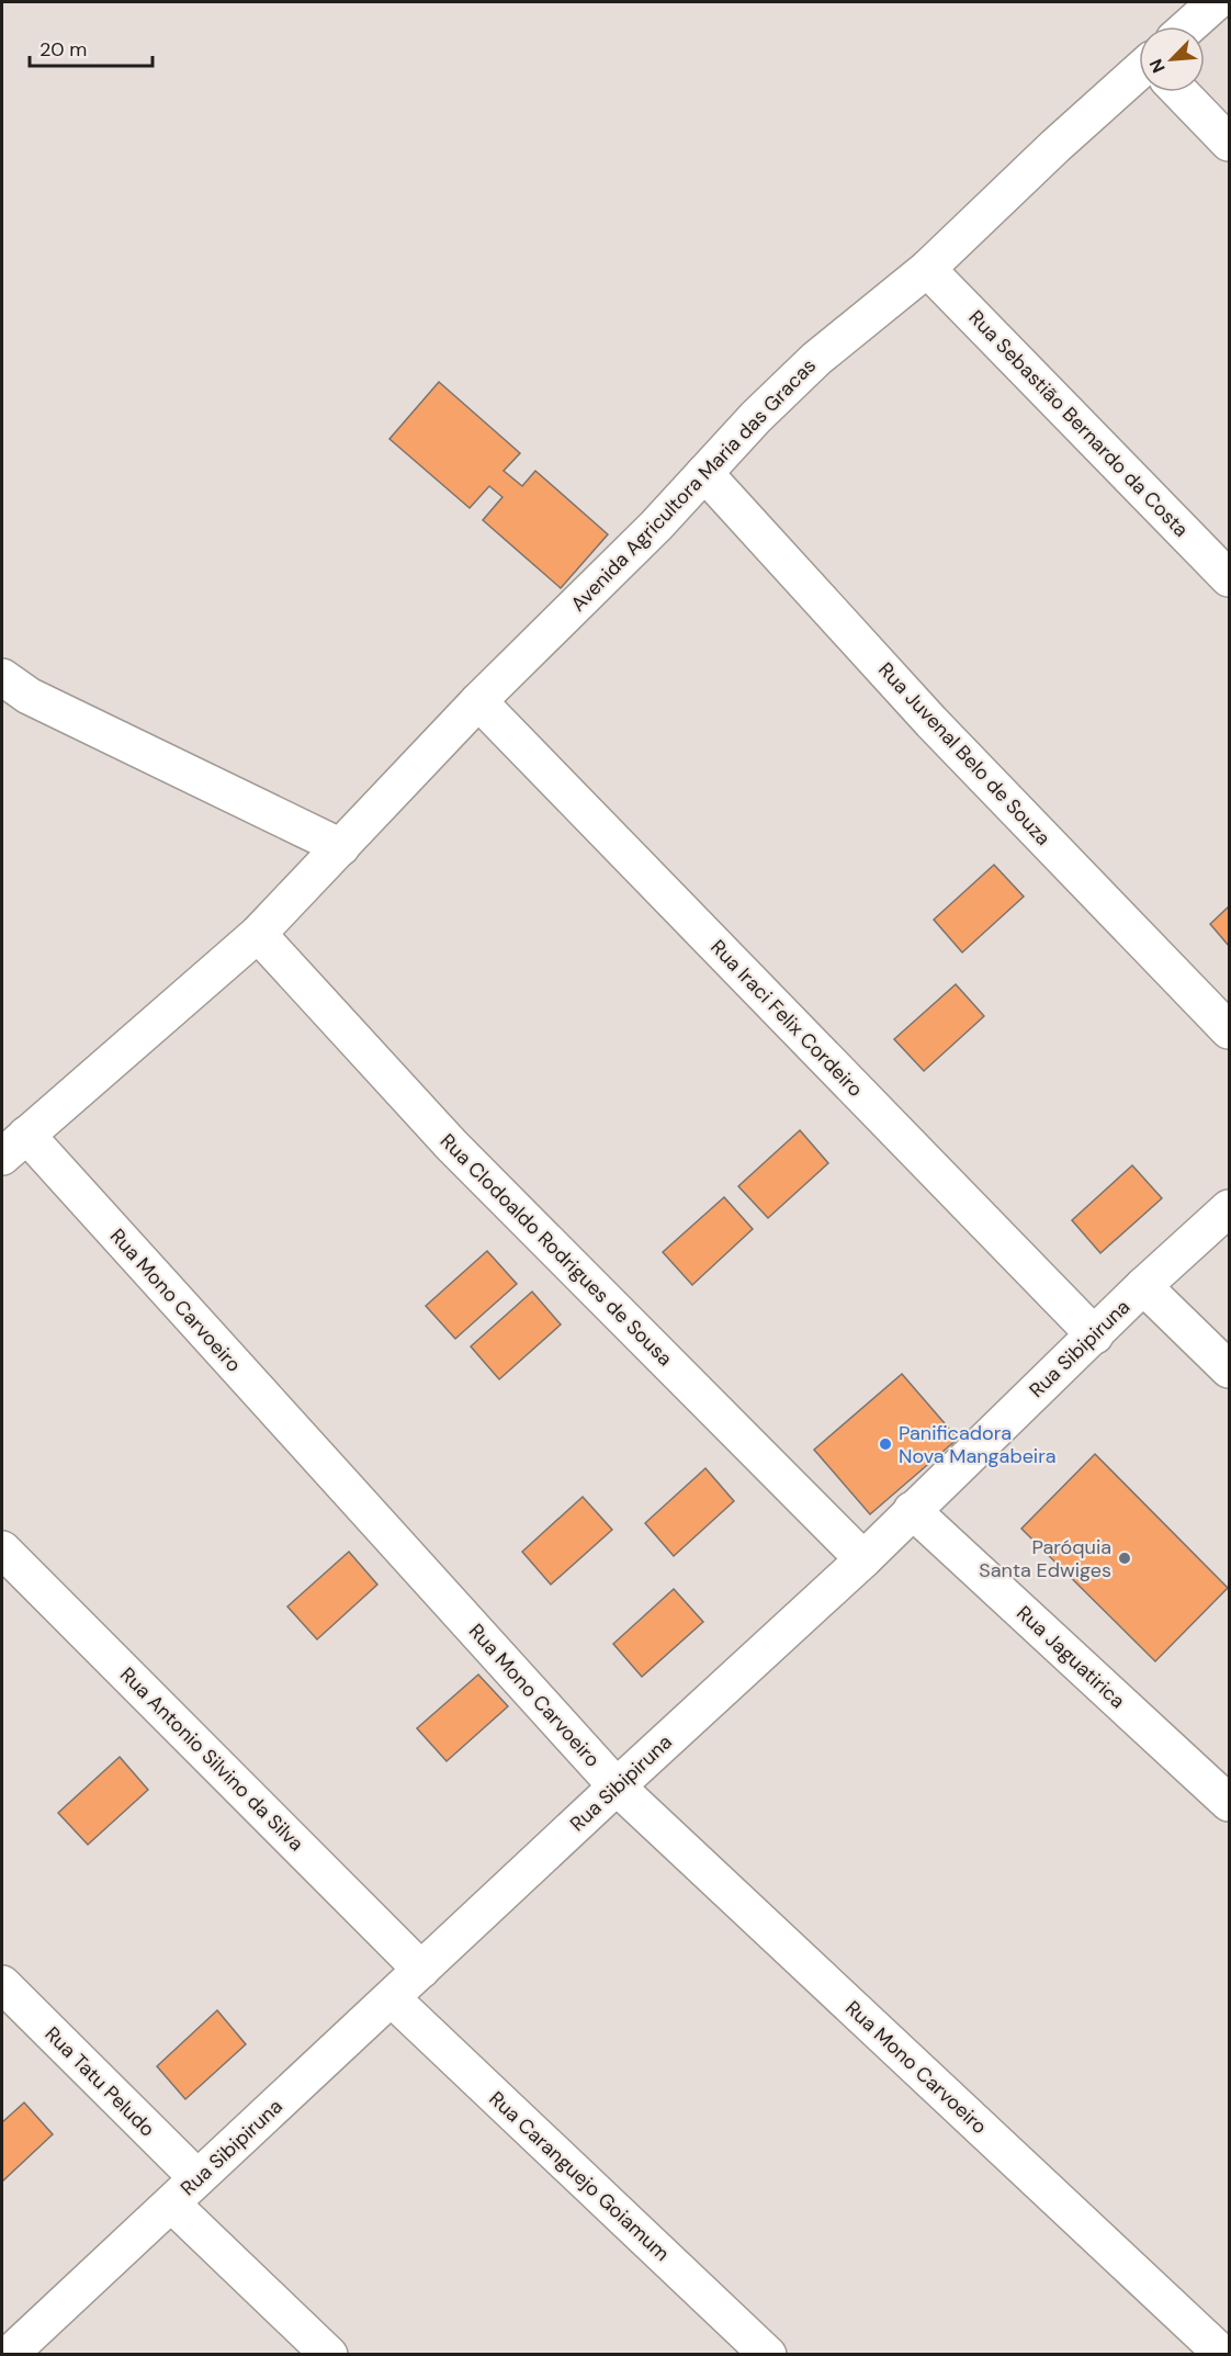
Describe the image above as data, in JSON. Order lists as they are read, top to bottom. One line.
{"streets":{"street":["Rua Sebastião Bernardo da Costa","Avenida Agricultora Maria das Gracas","Rua Juvenal Belo de Souza","Rua Iraci Felix Cordeiro","Rua Clodoaldo Rodrigues de Sousa","Rua Mono Carvoeiro","Rua Sibipiruna","Rua Jaguatirica","Rua Antonio Silvino da Silva","Rua Tatu Peludo","Rua Caranguejo Goiamum"]},"crossings":[["Rua Sebastião Bernardo da Costa","Avenida Agricultora Maria das Gracas"],["Avenida Agricultora Maria das Gracas","Rua Juvenal Belo de Souza"],["Avenida Agricultora Maria das Gracas","Rua Iraci Felix Cordeiro"],["Avenida Agricultora Maria das Gracas","Rua Clodoaldo Rodrigues de Sousa"],["Avenida Agricultora Maria das Gracas","Rua Mono Carvoeiro"],["Rua Iraci Felix Cordeiro","Rua Sibipiruna"],["Rua Clodoaldo Rodrigues de Sousa","Rua Sibipiruna"],["Rua Mono Carvoeiro","Rua Sibipiruna"],["Rua Sibipiruna","Rua Jaguatirica"],["Rua Sibipiruna","Rua Antonio Silvino da Silva"],["Rua Sibipiruna","Rua Tatu Peludo"],["Rua Sibipiruna","Rua Caranguejo Goiamum"]],"places":["Panificadora Nova Mangabeira","Paróquia Santa Edwiges"],"scale_bar":"20 m","north":"bottom left"}
